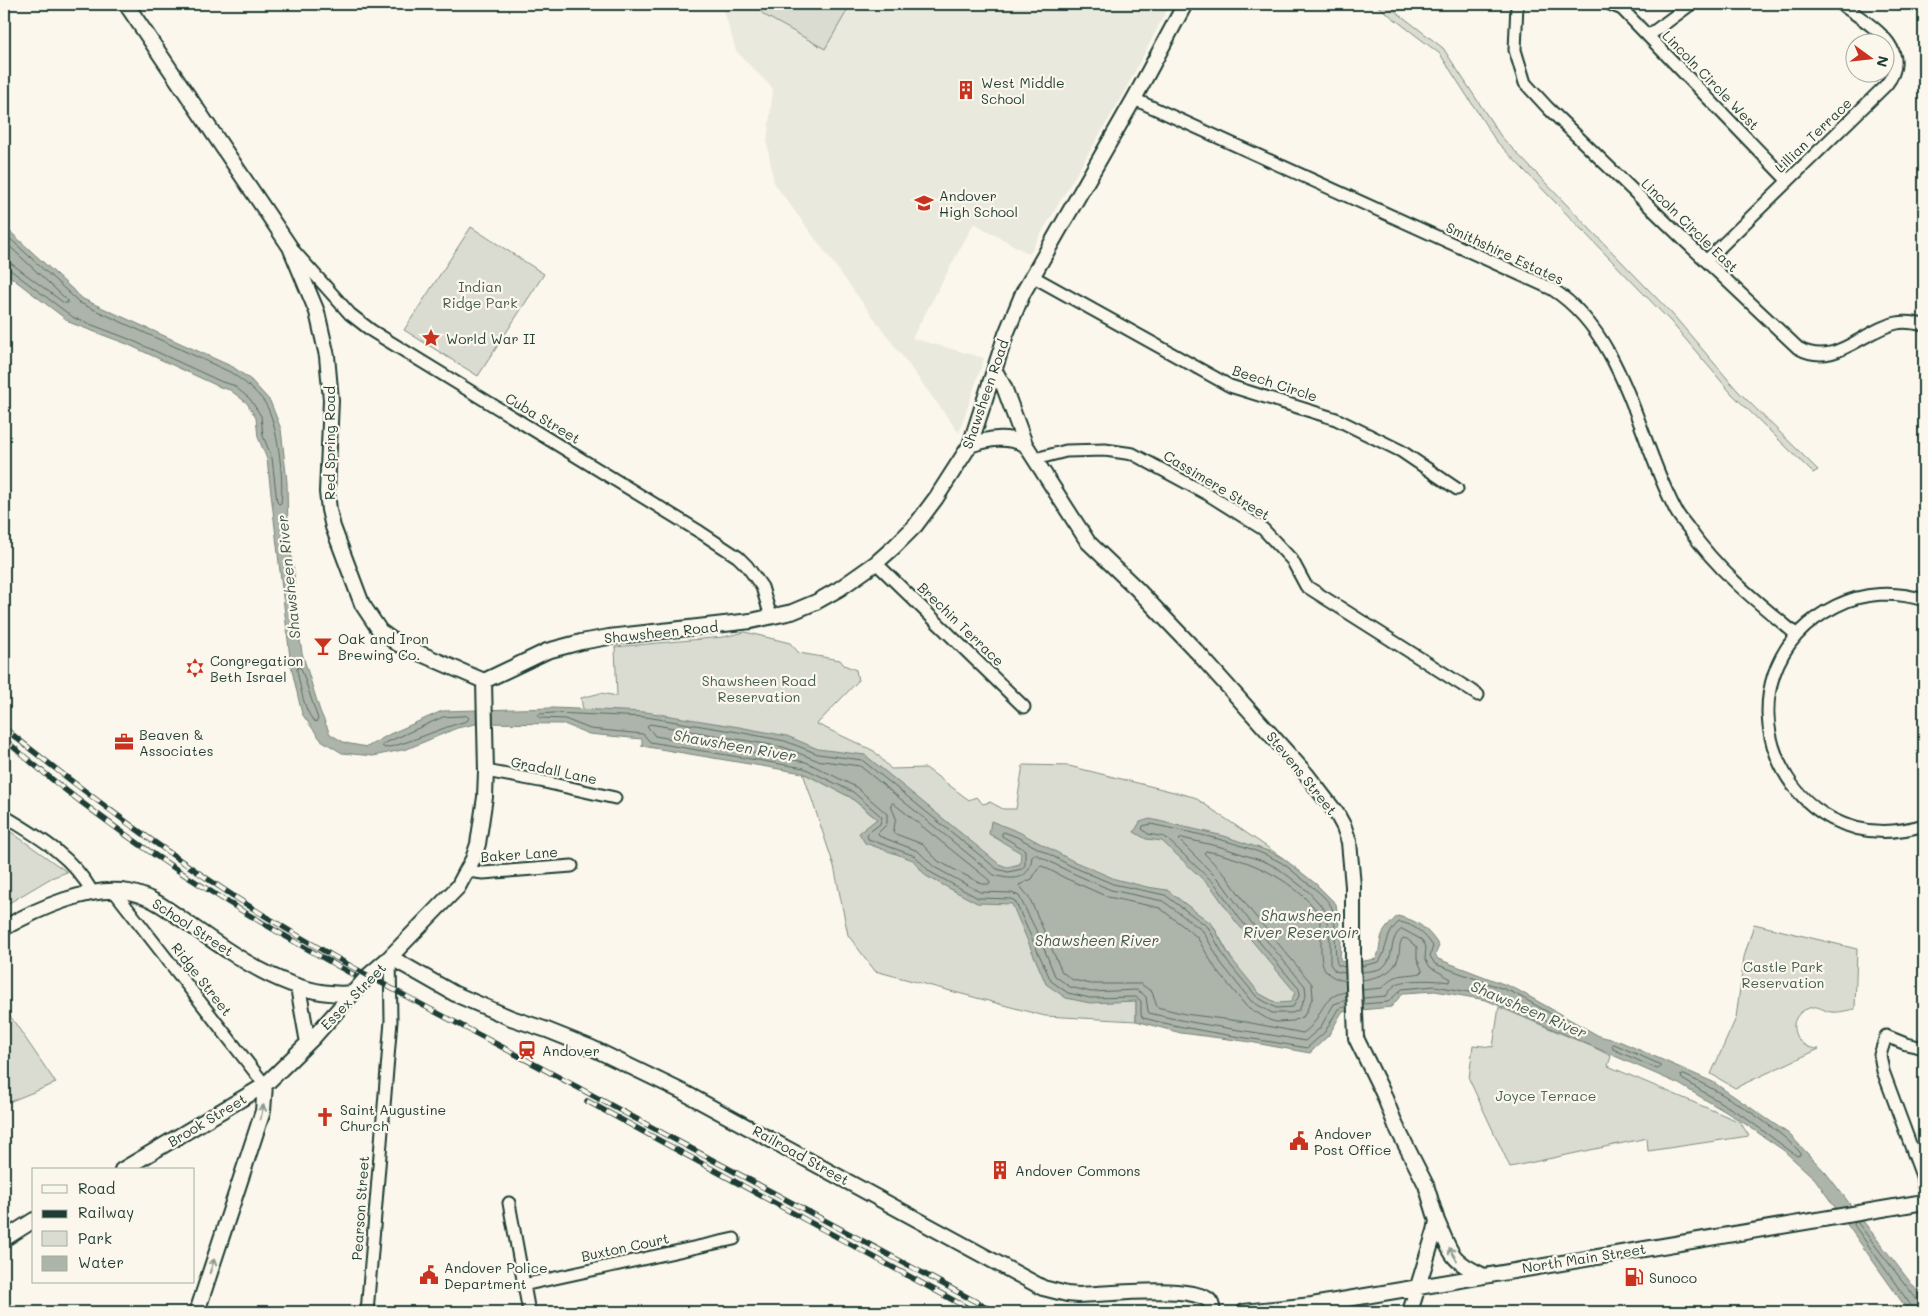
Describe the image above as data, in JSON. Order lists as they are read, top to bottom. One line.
{"streets":{"main road":["Shawsheen Road","Red Spring Road","Stevens Street","School Street","Essex Street","Brook Street","Railroad Street","North Main Street"],"street":["Lincoln Circle West","Lillian Terrace","Lincoln Circle East","Smithshire Estates","Beech Circle","Cuba Street","Cassimere Street","Brechin Terrace","Gradall Lane","Baker Lane","Ridge Street","Pearson Street","Buxton Court"]},"crossings":[["Lincoln Circle West","Lillian Terrace"],["Lillian Terrace","Lincoln Circle East"],["Smithshire Estates","Shawsheen Road"],["Beech Circle","Shawsheen Road"],["Shawsheen Road","Cuba Street"],["Shawsheen Road","Red Spring Road"],["Shawsheen Road","Brechin Terrace"],["Shawsheen Road","Stevens Street"],["Shawsheen Road","Essex Street"],["Cuba Street","Red Spring Road"],["Red Spring Road","Essex Street"],["Cassimere Street","Stevens Street"],["Gradall Lane","Essex Street"],["Stevens Street","North Main Street"],["Baker Lane","Essex Street"],["School Street","Ridge Street"],["School Street","Essex Street"],["Ridge Street","Essex Street"],["Ridge Street","Brook Street"],["Essex Street","Brook Street"],["Essex Street","Railroad Street"],["Essex Street","Pearson Street"],["Railroad Street","Pearson Street"]],"water":["Shawsheen River","Shawsheen River Reservoir"],"parks":["Indian Ridge Park","Shawsheen Road Reservation","Castle Park Reservation","Joyce Terrace"],"places":{"building":["West Middle School","Andover Commons"],"school or university":["Andover High School"],"place":["World War II"],"bar":["Oak and Iron Brewing Co."],"synagogue":["Congregation Beth Israel"],"office":["Beaven & Associates"],"station":["Andover"],"church":["Saint Augustine Church"],"public building":["Andover Post Office","Andover Police Department"],"fuel station":["Sunoco"]},"legend":["Road","Railway","Park","Water"],"north":"right"}
